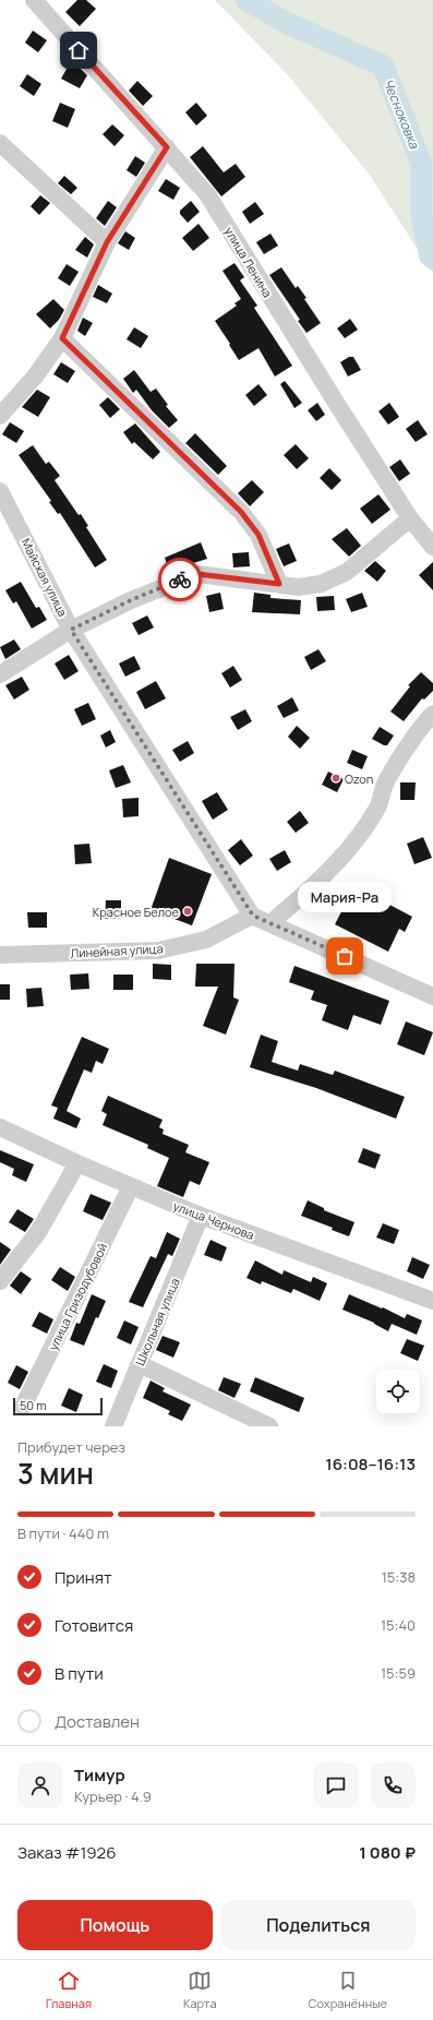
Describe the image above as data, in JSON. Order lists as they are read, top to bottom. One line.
{"streets":{"street":["улица Ленина","Майская улица","Линейная улица","улица Чернова","улица Гризодубовой","Школьная улица"]},"crossings":[["Майская улица","Линейная улица"],["улица Чернова","улица Гризодубовой"],["улица Чернова","Школьная улица"]],"water":["Чесноковка"],"places":["Ozon","Красное Белое","Мария-Ра"],"scale_bar":"50 m","page":{"bubble":"Мария-Ра","scale":"50 m","heading":["3 мин","Прибудет через","16:08–16:13"],"panel":["Тимур","Курьер · 4.9","Заказ #1926","1 080 ₽"],"bar":"В пути · 440 m","list":[["Принят","15:38"],["Готовится","15:40"],["В пути","15:59"],"Доставлен"],"buttons":["Помощь","Поделиться"],"tabs":["Главная","Карта","Сохранённые"]}}
